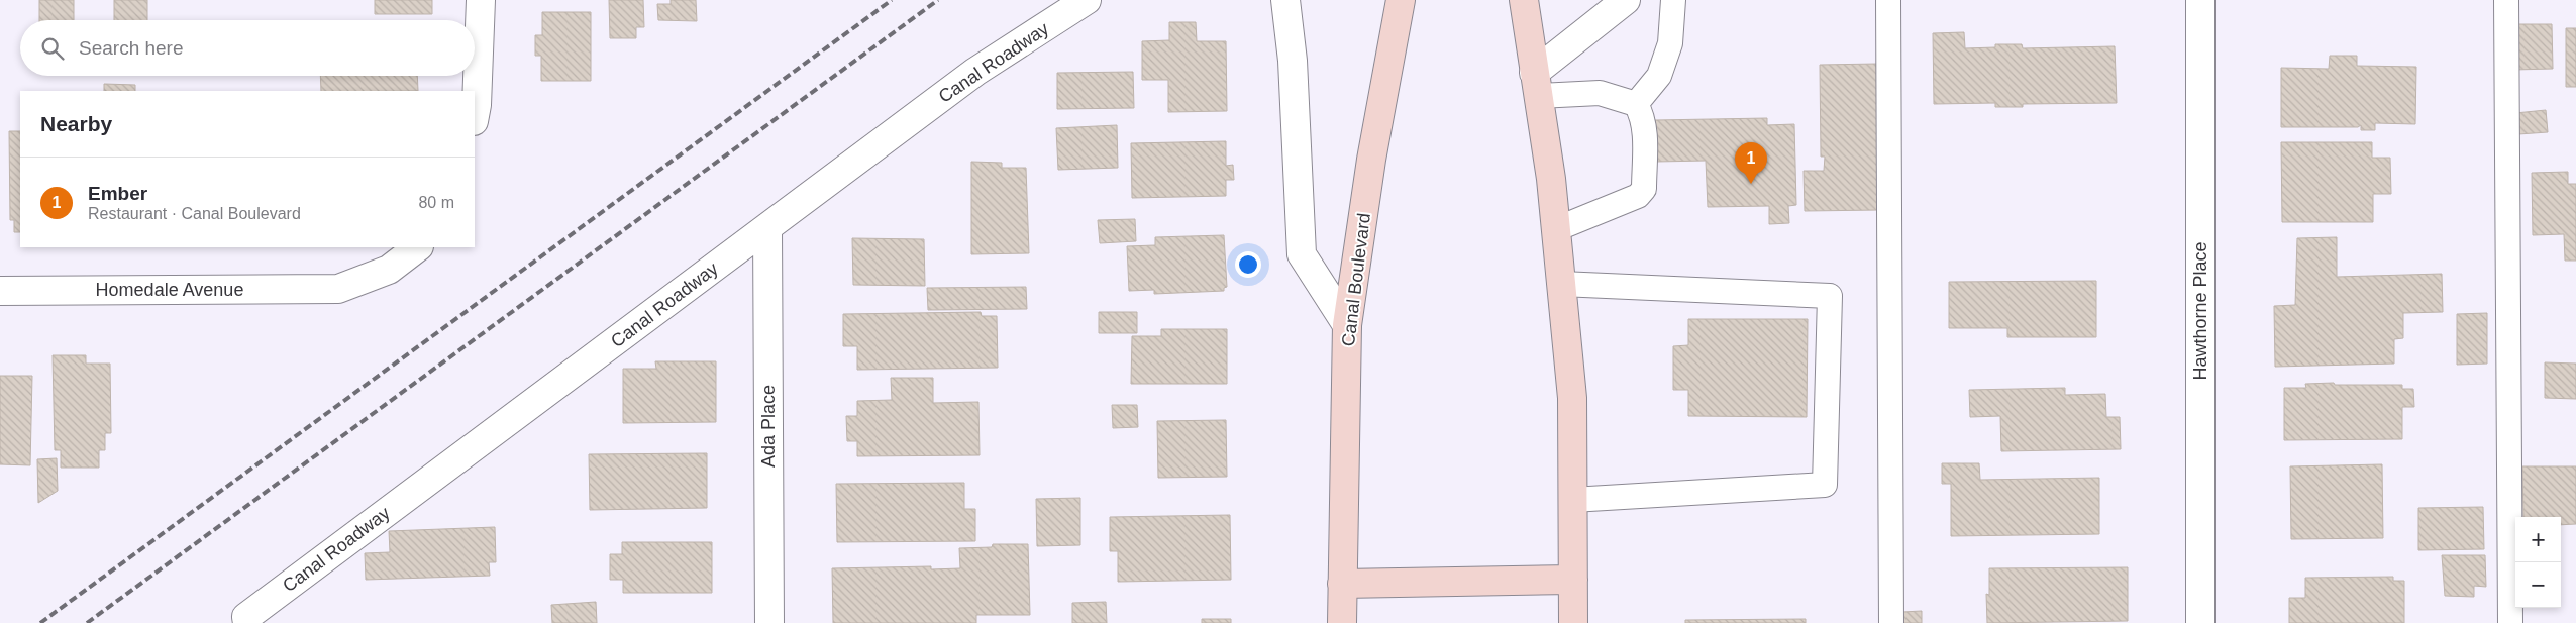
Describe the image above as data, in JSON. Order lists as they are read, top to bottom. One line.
{"streets":{"main road":["Canal Boulevard"],"street":["Canal Roadway","Homedale Avenue","Hawthorne Place","Ada Place"]},"crossings":[["Canal Roadway","Ada Place"]],"page":{"search":"Search here","heading":"Nearby","pins":"1","list":[{"mark":"1","name":"Ember","note":"Restaurant · Canal Boulevard","value":"80 m"}],"map_buttons":["+","−"]}}
